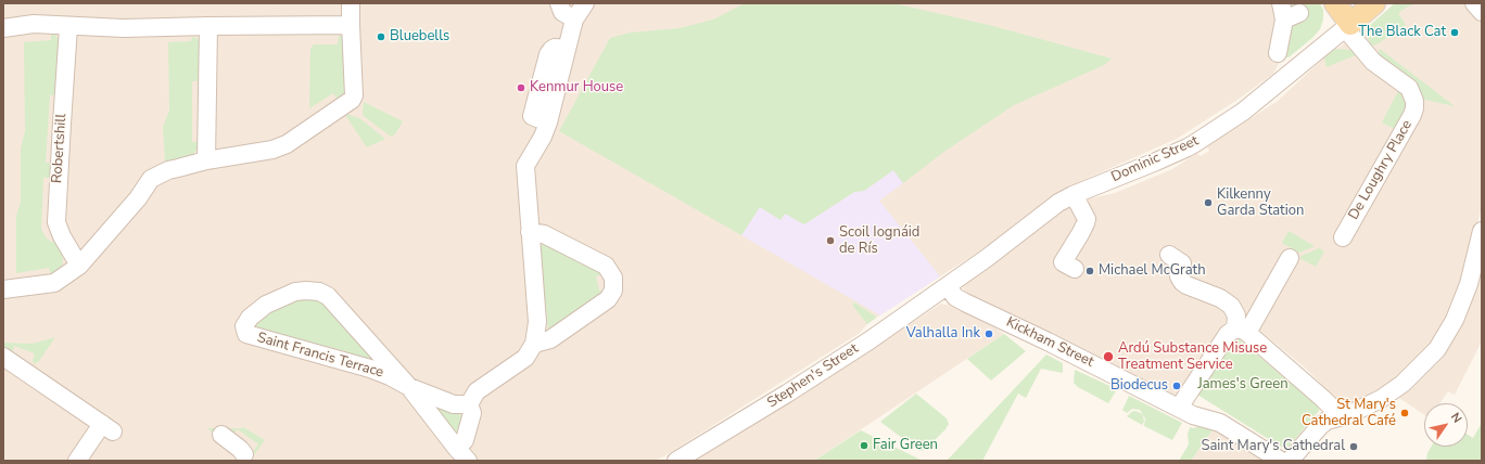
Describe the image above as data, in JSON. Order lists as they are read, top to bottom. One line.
{"streets":{"main road":["Dominic Street"],"street":["Robertshill","De Loughry Place","Kickham Street","Saint Francis Terrace","Stephen's Street"]},"crossings":[["Dominic Street","De Loughry Place"],["Dominic Street","Kickham Street"],["Dominic Street","Stephen's Street"],["Kickham Street","Stephen's Street"]],"parks":["James's Green"],"places":["The Black Cat","Bluebells","Kenmur House","Kilkenny Garda Station","Scoil Iognáid de Rís","Michael McGrath","Valhalla Ink","Ardú Substance Misuse Treatment Service","Biodecus","St Mary's Cathedral Café","Fair Green","Saint Mary's Cathedral"],"north":"top right"}
